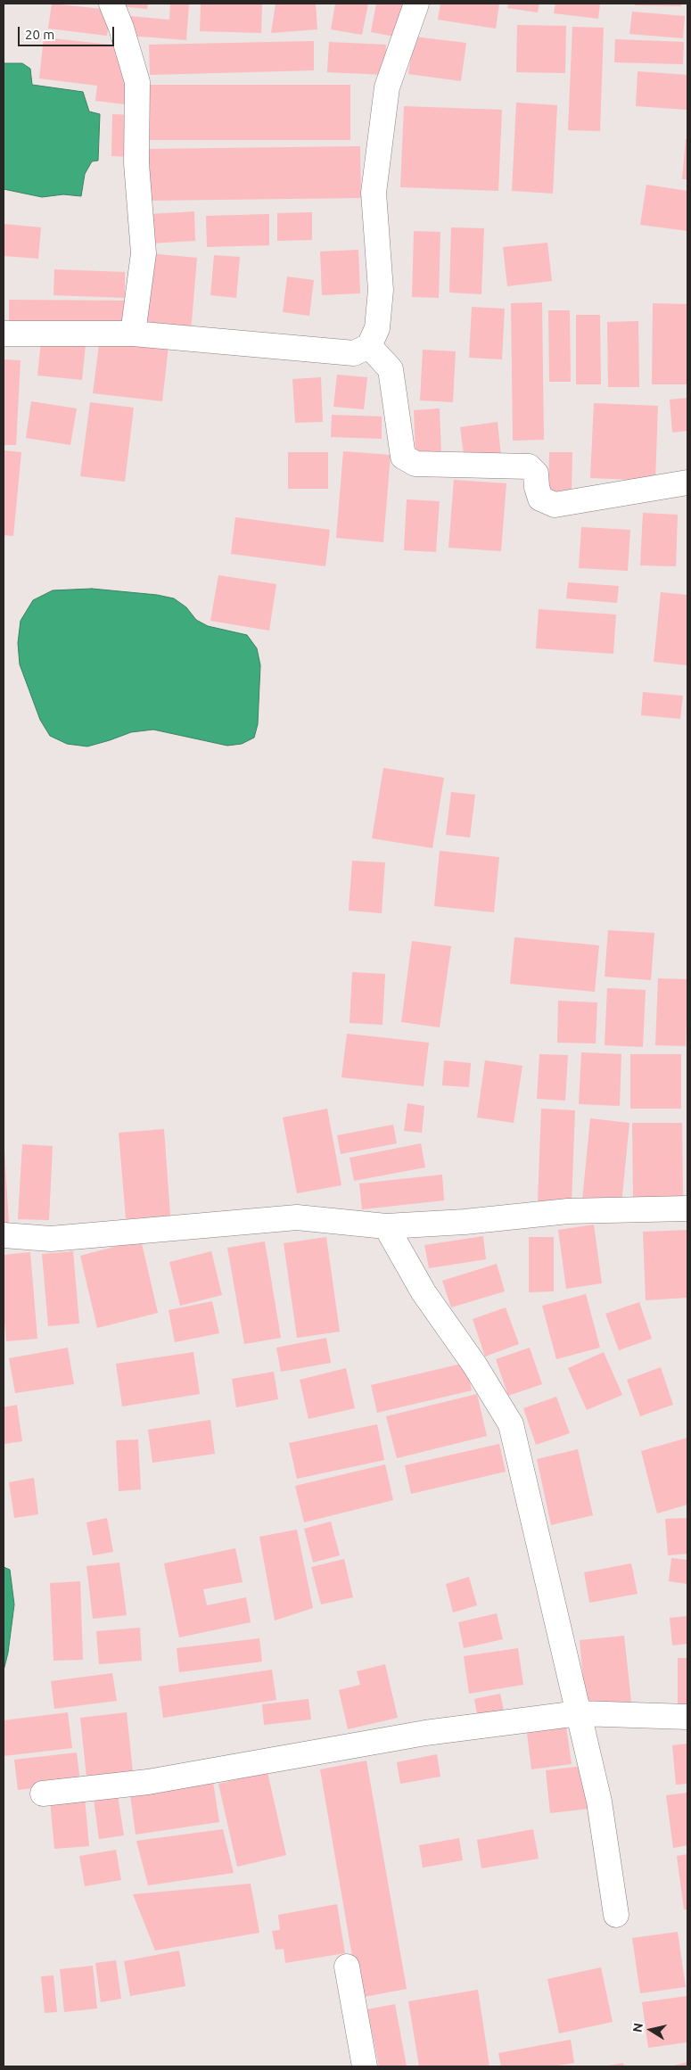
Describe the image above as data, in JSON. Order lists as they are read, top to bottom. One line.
{"scale_bar":"20 m","north":"left"}
